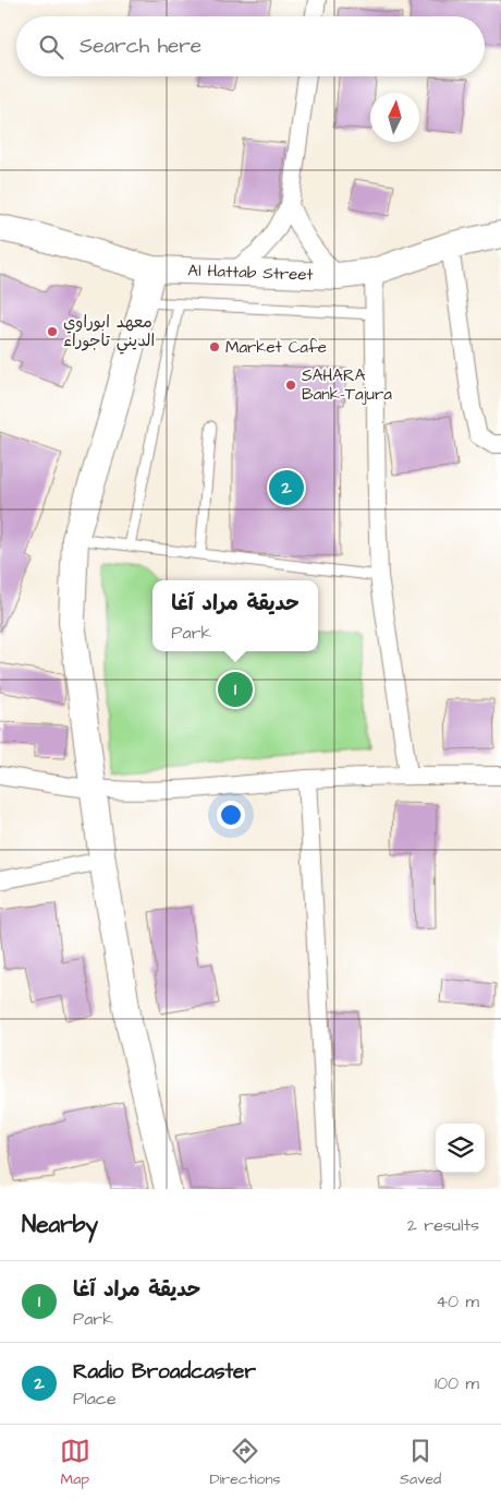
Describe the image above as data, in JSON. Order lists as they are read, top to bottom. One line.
{"streets":{"street":["Al Hattab Street"]},"places":["معهد ابوراوي الديني تاجوراء","Market Cafe","SAHARA Bank-Tajura"],"north":"top","page":{"search":"Search here","pins":["2","1"],"popup":["حديقة مراد آغا","Park"],"heading":["Nearby","2 results"],"list":[{"mark":"1","name":"حديقة مراد آغا","note":"Park","value":"40 m"},{"mark":"2","name":"Radio Broadcaster","note":"Place","value":"100 m"}],"nav":["Map","Directions","Saved"]}}
